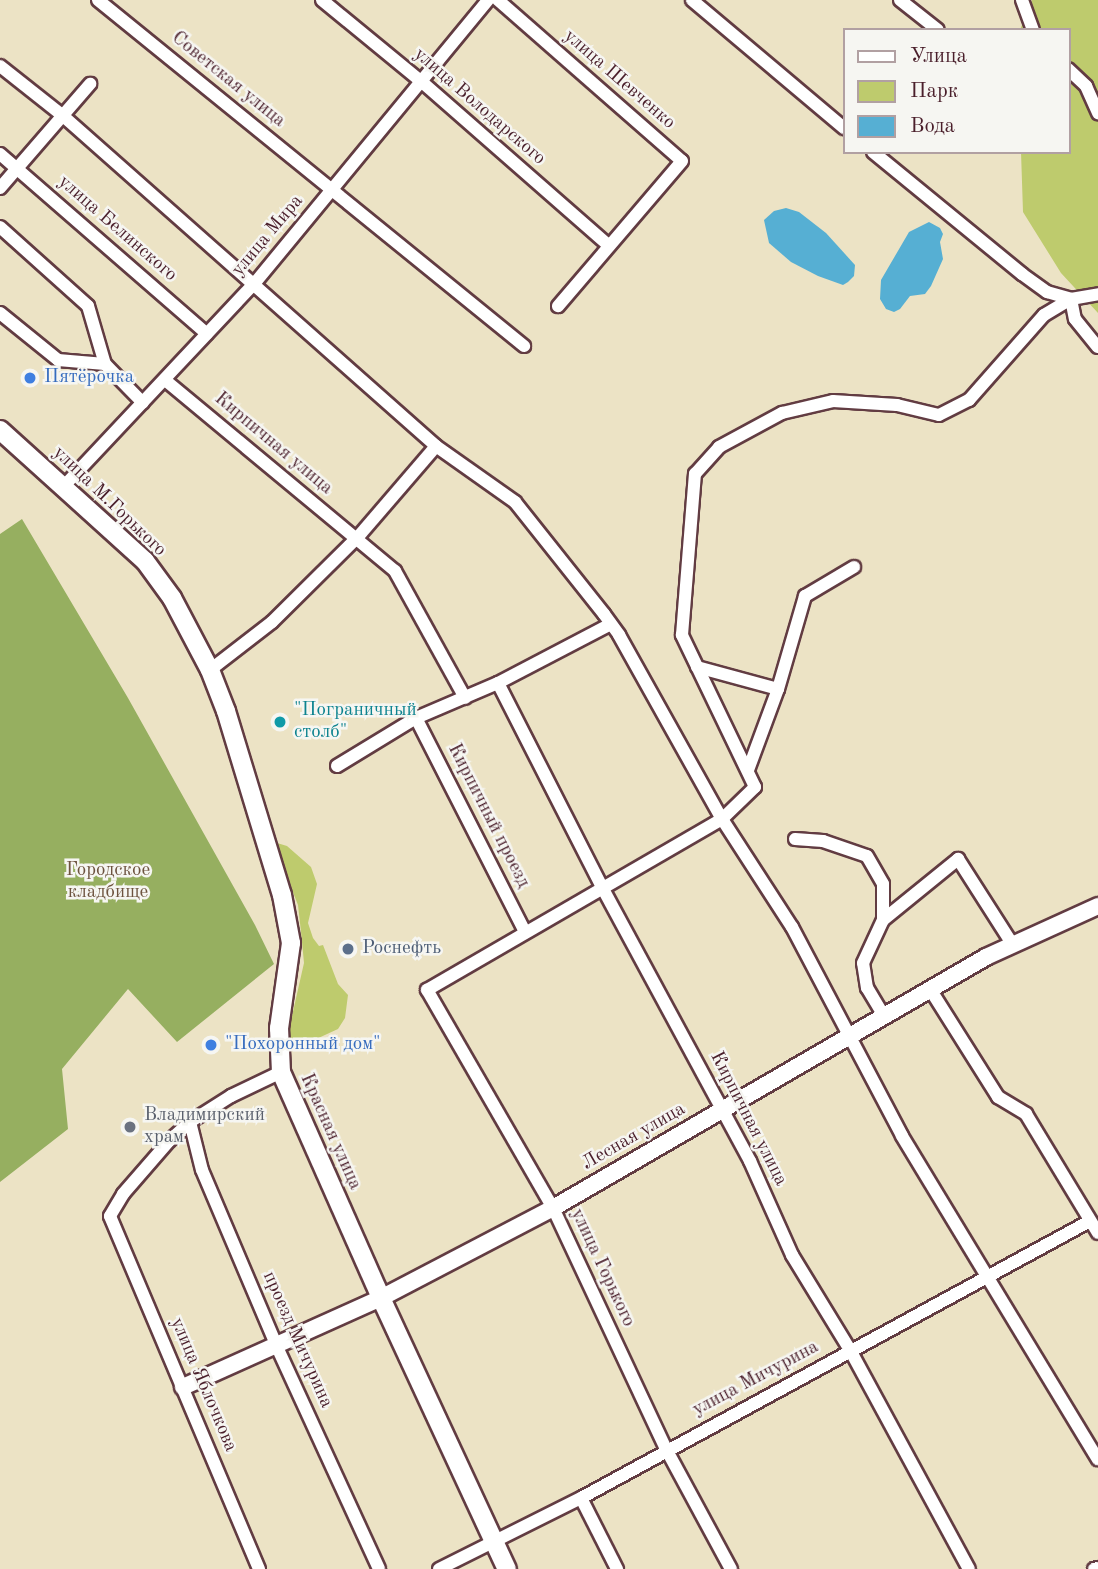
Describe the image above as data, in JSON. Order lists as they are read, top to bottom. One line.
{"streets":{"main road":["улица М.Горького","Красная улица"],"street":["Советская улица","улица Шевченко","улица Володарского","улица Белинского","улица Мира","Кирпичная улица","Кирпичный проезд","Лесная улица","улица Горького","проезд Мичурина","улица Мичурина","улица Яблочкова"]},"crossings":[["Советская улица","улица Мира"],["улица Шевченко","улица Володарского"],["улица Володарского","улица Мира"],["улица Белинского","улица Мира"],["улица Мира","Кирпичная улица"],["улица Мира","улица М.Горького"],["Кирпичная улица","Лесная улица"],["Кирпичная улица","улица Мичурина"],["улица М.Горького","Красная улица"],["Кирпичный проезд","улица Горького"],["Красная улица","Лесная улица"],["Красная улица","улица Мичурина"],["Лесная улица","улица Горького"],["Лесная улица","проезд Мичурина"],["Лесная улица","улица Яблочкова"],["улица Горького","улица Мичурина"],["проезд Мичурина","улица Яблочкова"]],"parks":["Городское кладбище"],"places":["Пятёрочка","\"Пограничный столб\"","Роснефть","\"Похоронный дом\"","Владимирский храм"],"legend":["Улица","Парк","Вода"]}
